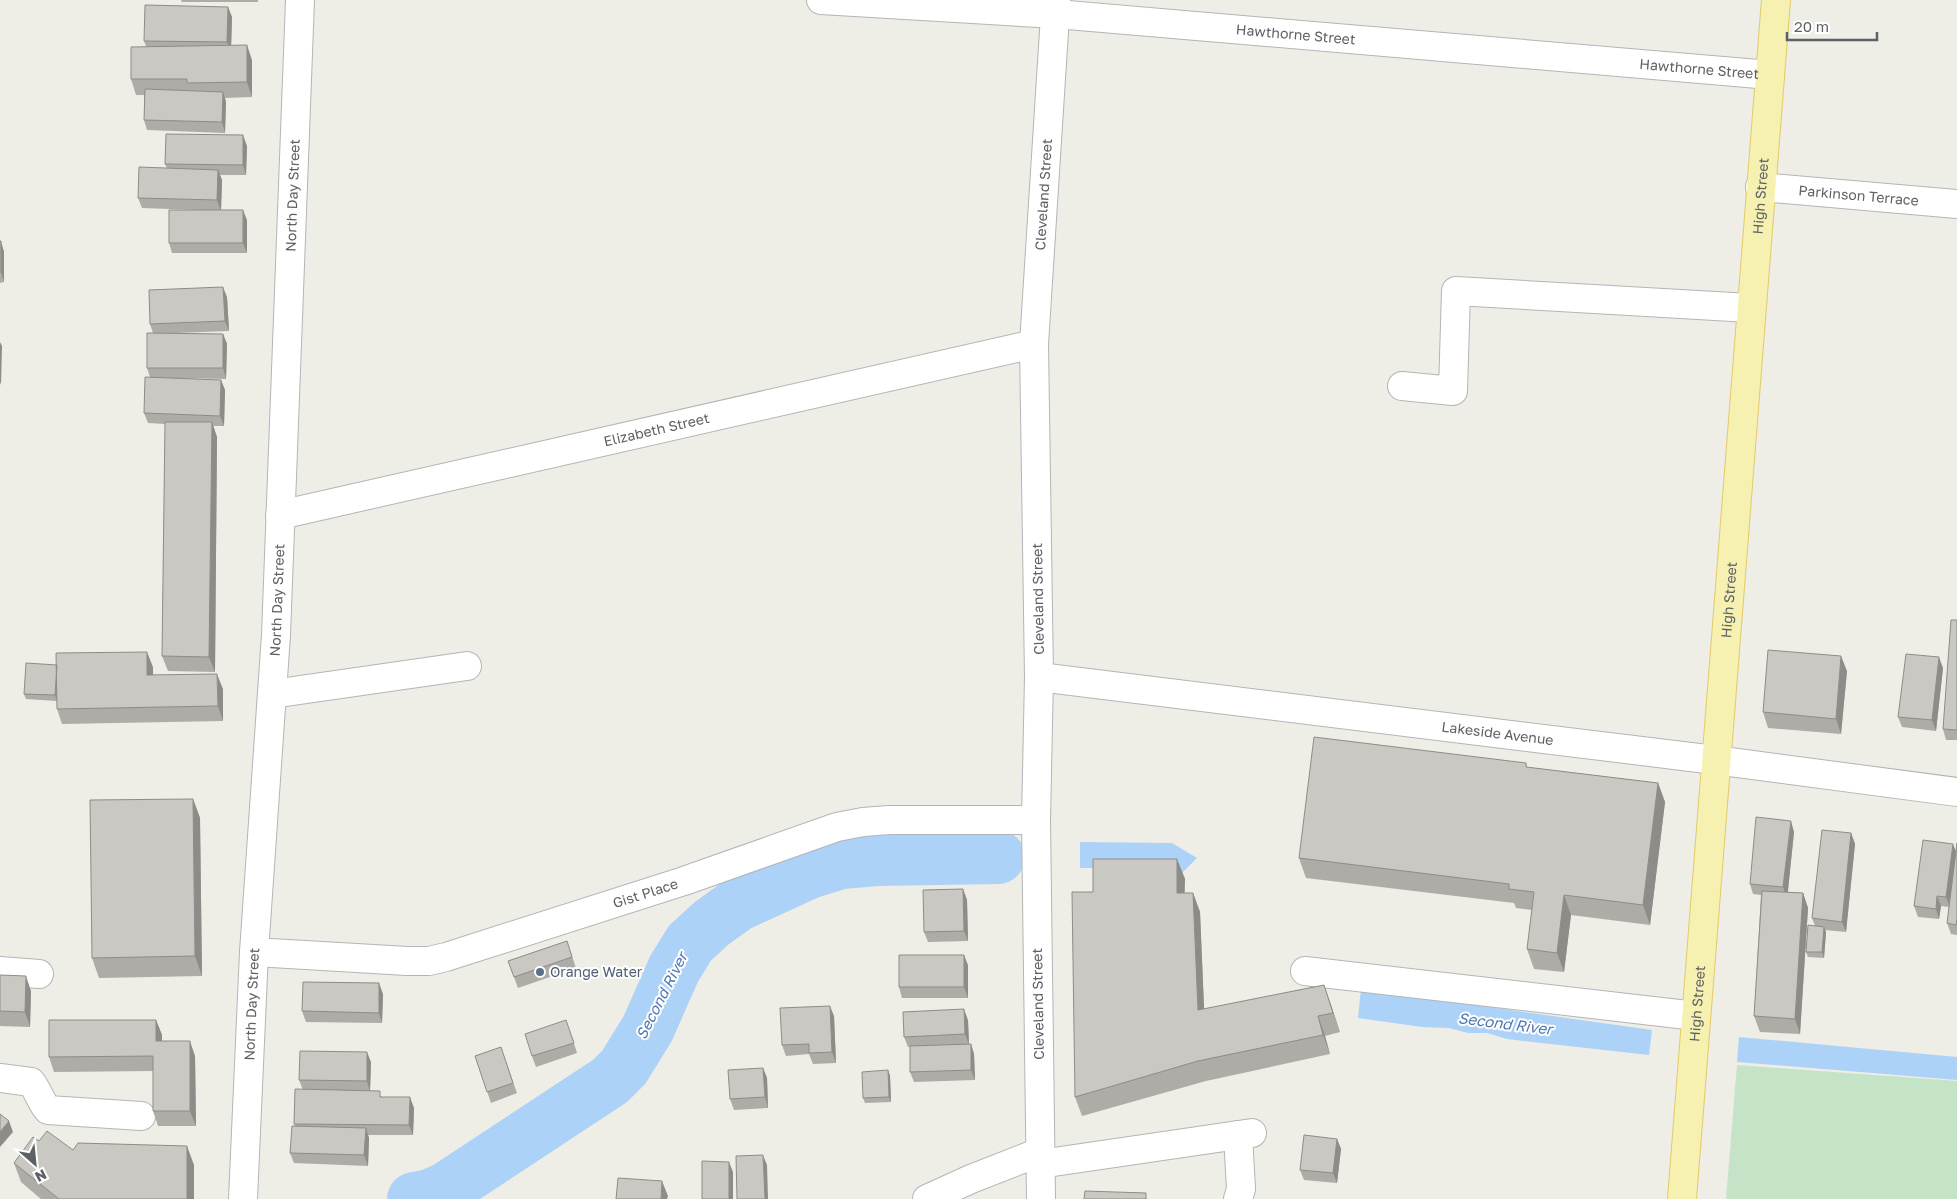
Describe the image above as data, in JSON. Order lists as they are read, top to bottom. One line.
{"streets":{"main road":["High Street"],"street":["Hawthorne Street","Cleveland Street","North Day Street","Parkinson Terrace","Elizabeth Street","Lakeside Avenue","Gist Place"]},"crossings":[["Hawthorne Street","Cleveland Street"],["Hawthorne Street","High Street"],["Cleveland Street","Elizabeth Street"],["Cleveland Street","Lakeside Avenue"],["Cleveland Street","Gist Place"],["North Day Street","Elizabeth Street"],["North Day Street","Gist Place"],["Parkinson Terrace","High Street"],["High Street","Lakeside Avenue"]],"water":["Second River"],"places":["Orange Water"],"scale_bar":"20 m","north":"bottom right"}
